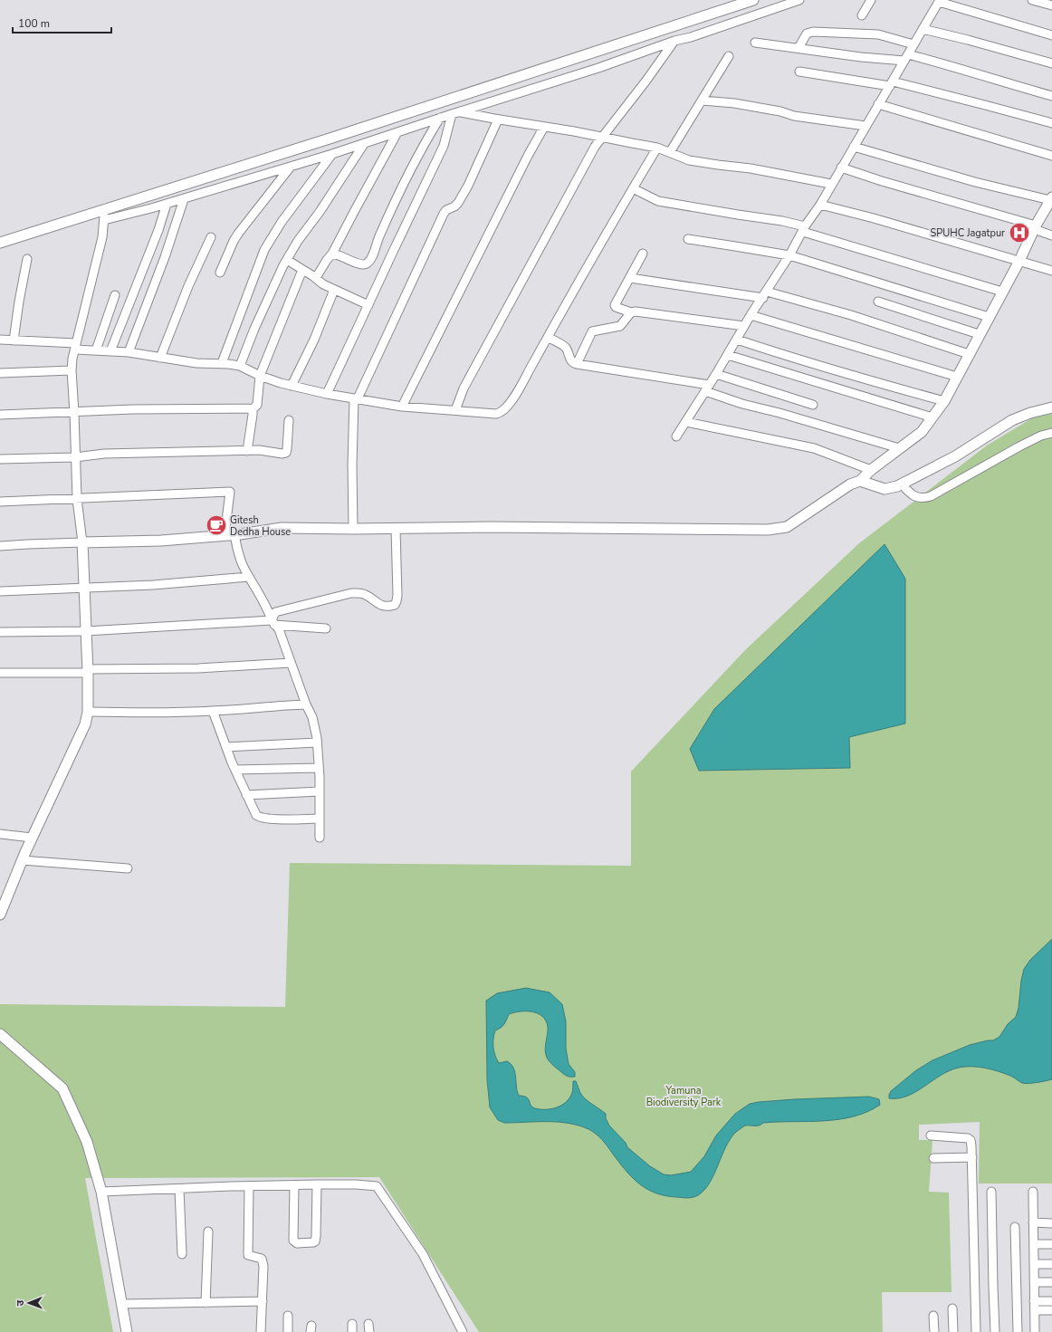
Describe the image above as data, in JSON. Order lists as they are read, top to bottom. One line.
{"parks":["Yamuna Biodiversity Park"],"places":{"hospital":["SPUHC Jagatpur"],"cafe":["Gitesh Dedha House"]},"scale_bar":"100 m","north":"left"}
